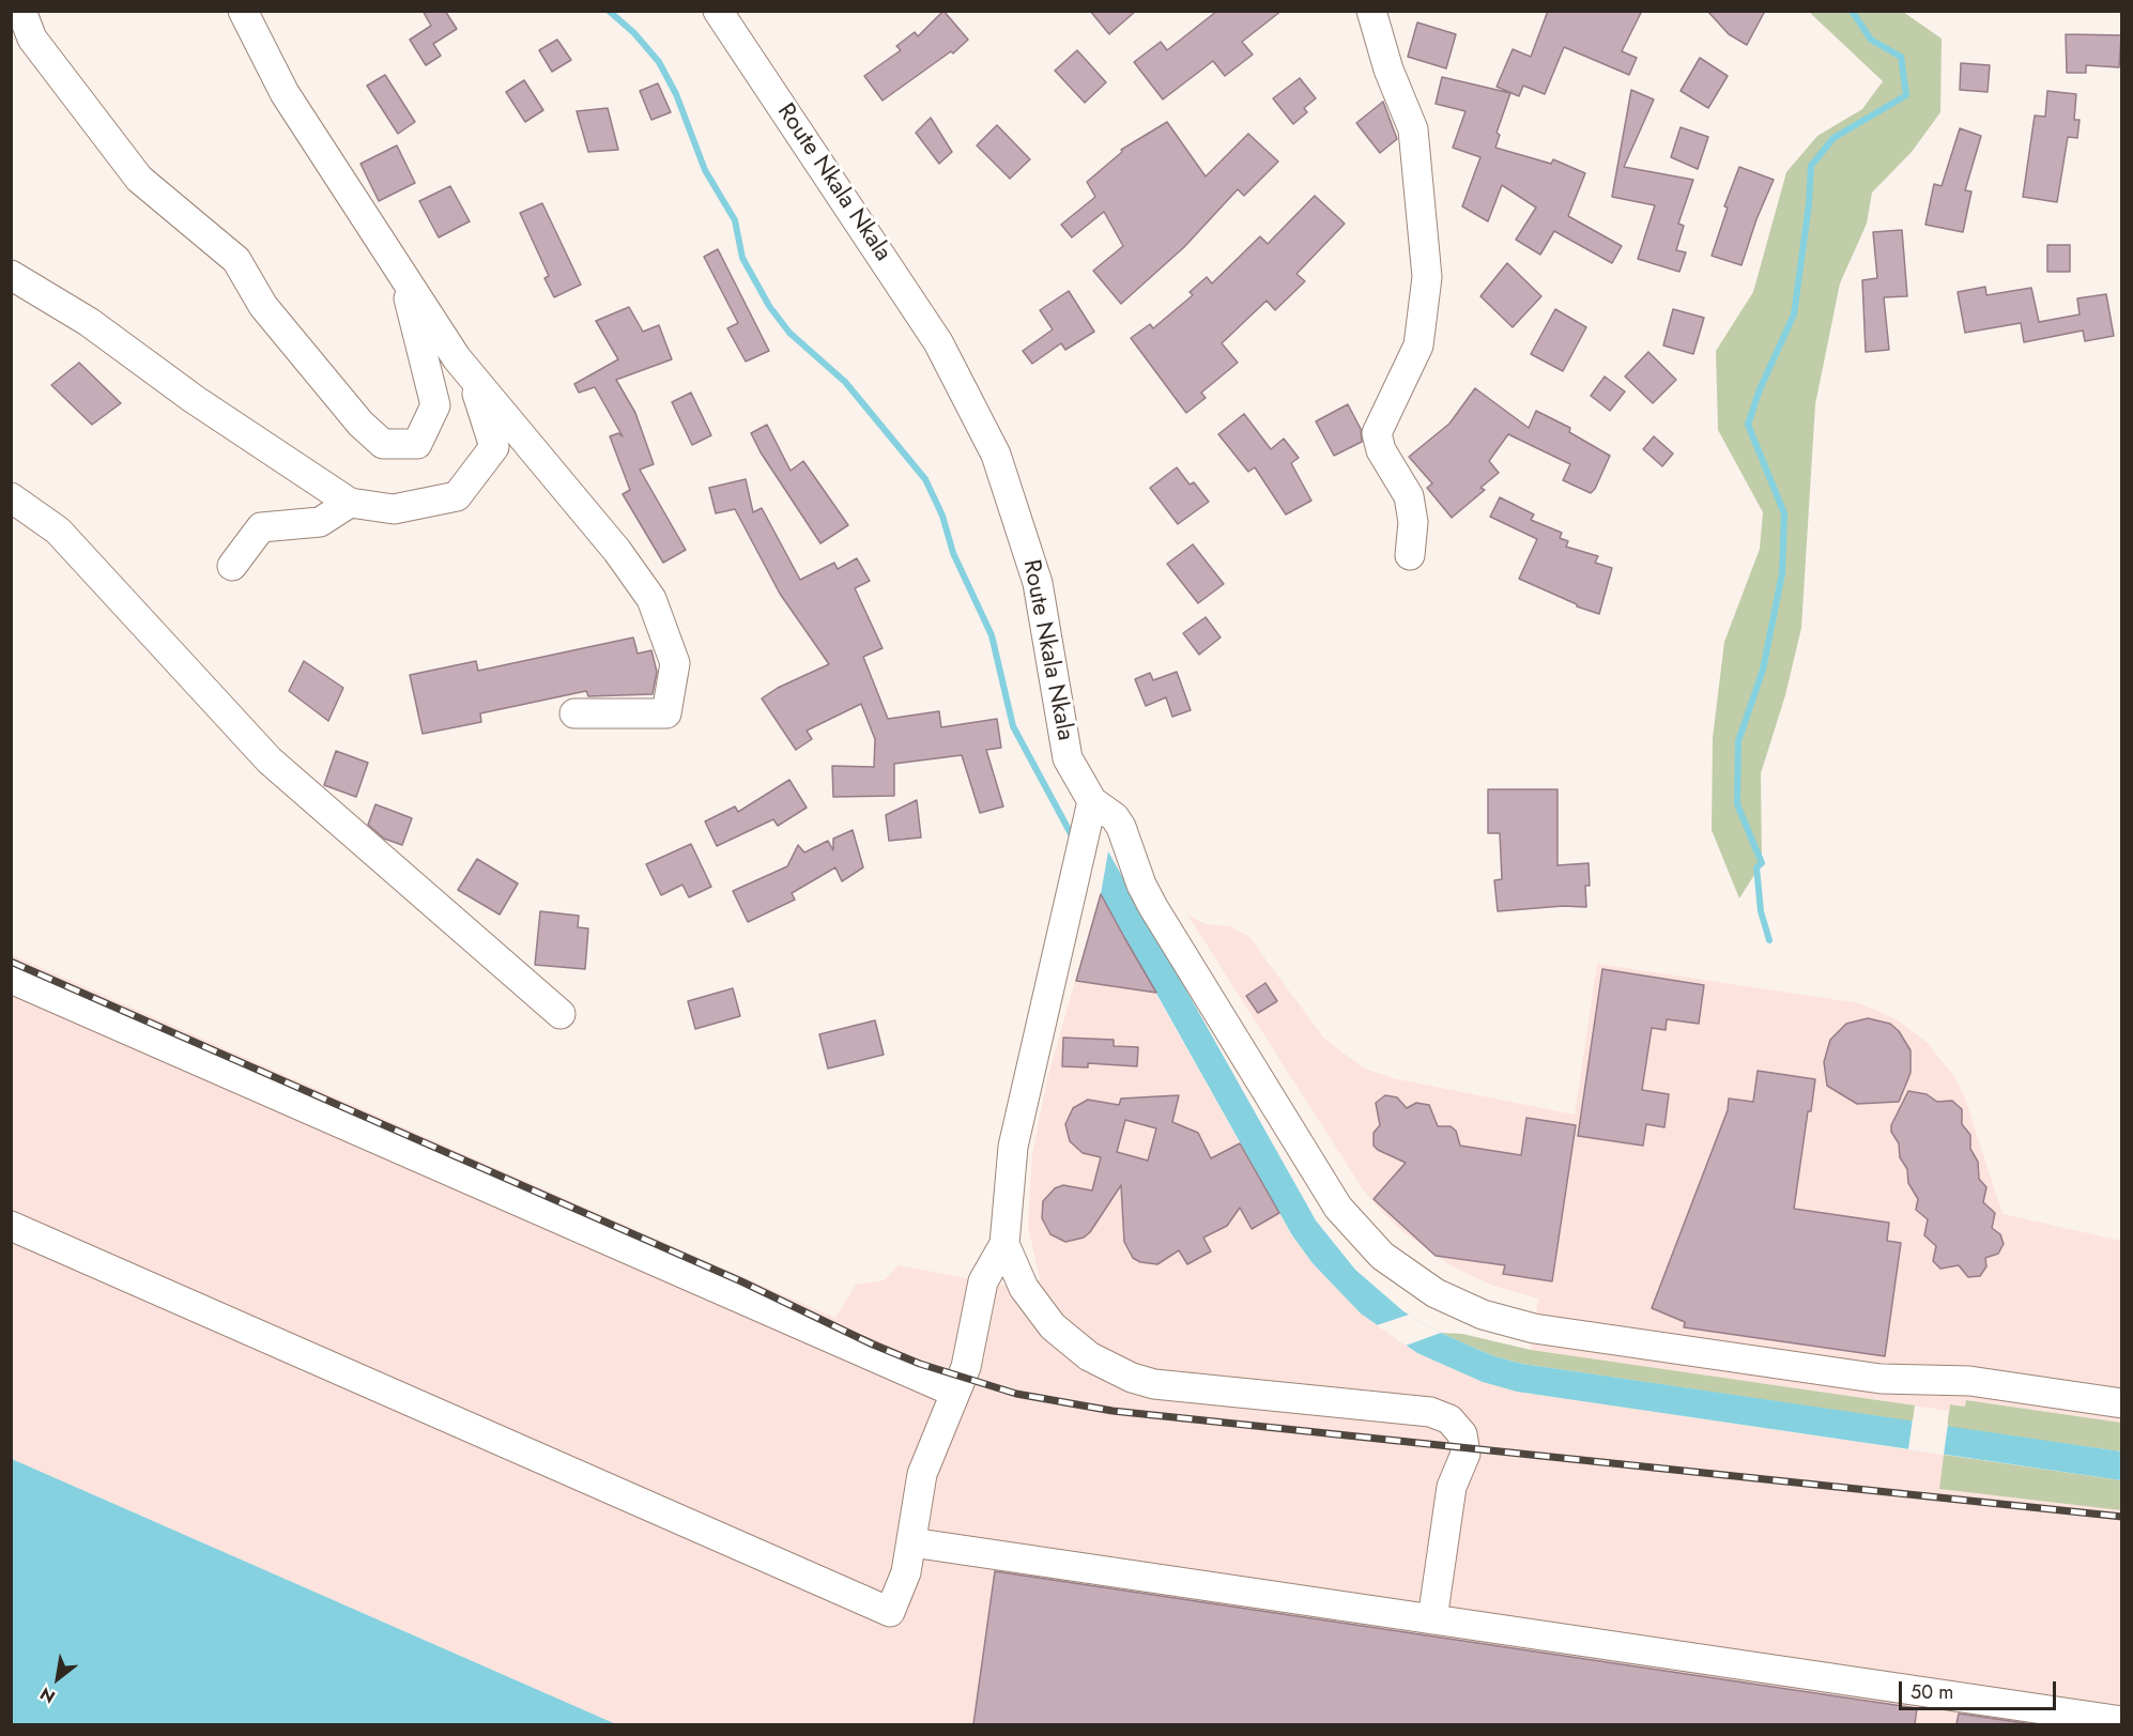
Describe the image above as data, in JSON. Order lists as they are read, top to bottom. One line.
{"streets":{"street":["Route Nkala Nkala"]},"scale_bar":"50 m","north":"bottom left"}
